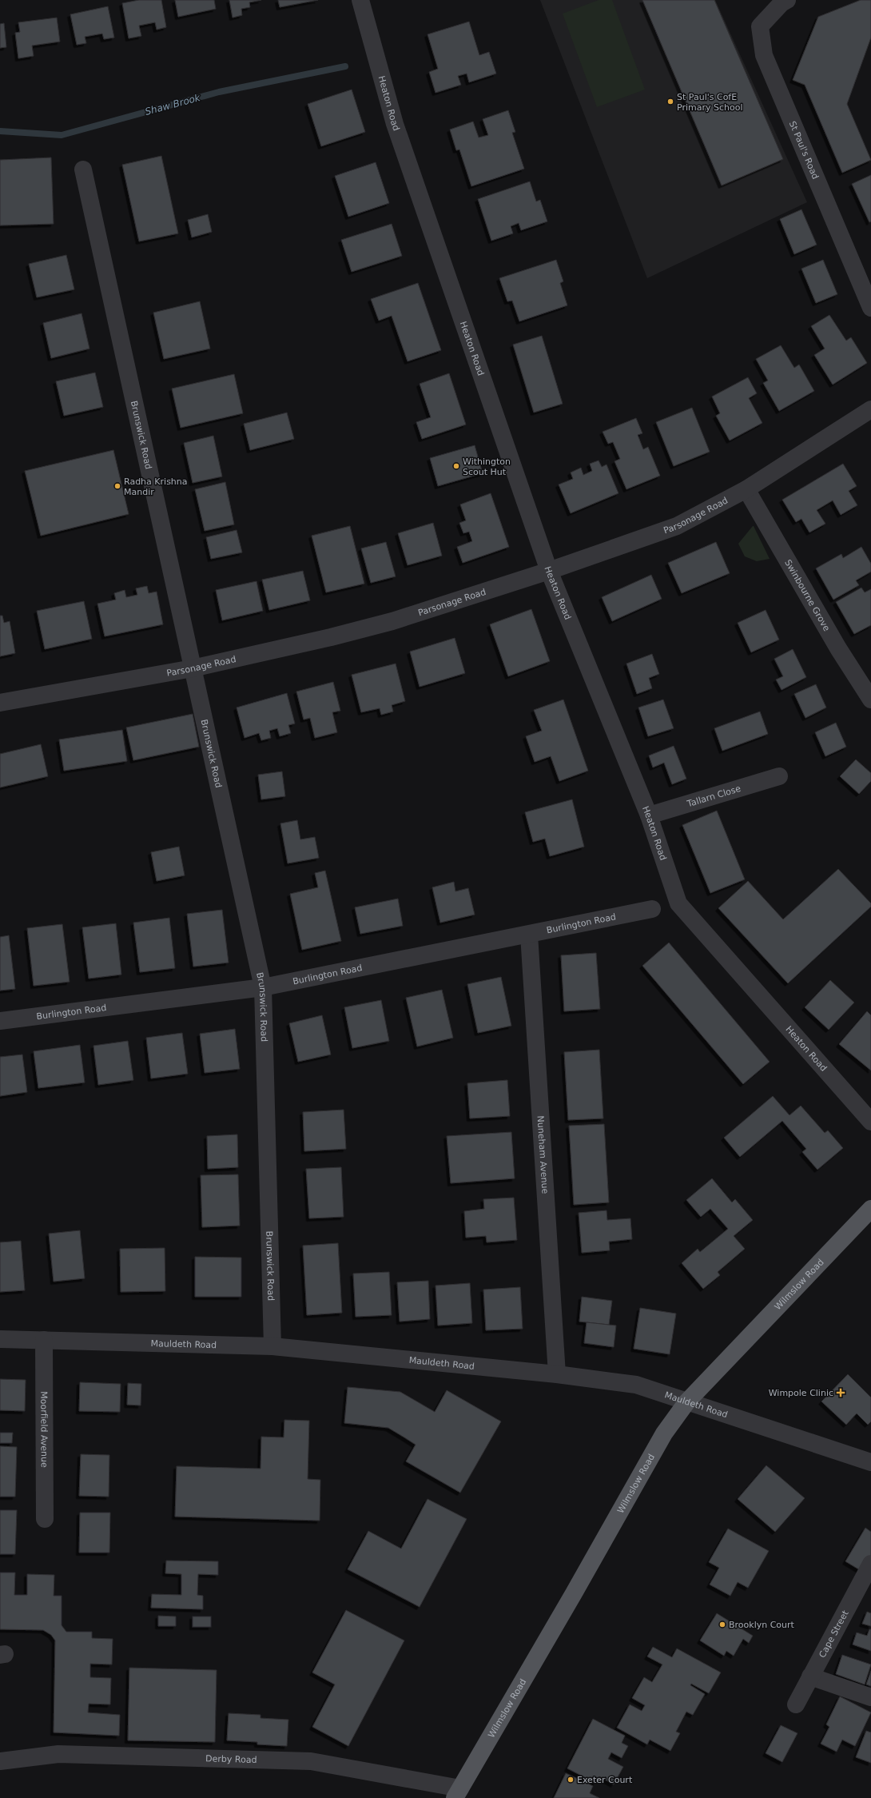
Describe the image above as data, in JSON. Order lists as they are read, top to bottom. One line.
{"streets":{"main road":["Wilmslow Road"],"street":["Heaton Road","St Paul's Road","Brunswick Road","Parsonage Road","Swinbourne Grove","Tallarn Close","Burlington Road","Nuneham Avenue","Mauldeth Road","Moorfield Avenue","Cape Street","Derby Road"]},"crossings":[["Heaton Road","Parsonage Road"],["Heaton Road","Tallarn Close"],["Brunswick Road","Parsonage Road"],["Brunswick Road","Burlington Road"],["Brunswick Road","Mauldeth Road"],["Parsonage Road","Swinbourne Grove"],["Burlington Road","Nuneham Avenue"],["Nuneham Avenue","Mauldeth Road"],["Wilmslow Road","Mauldeth Road"],["Wilmslow Road","Derby Road"],["Mauldeth Road","Moorfield Avenue"]],"water":["Shaw Brook"],"places":{"other":["St Paul's CofE Primary School","Withington Scout Hut","Radha Krishna Mandir","Brooklyn Court","Exeter Court"],"health":["Wimpole Clinic"]}}
